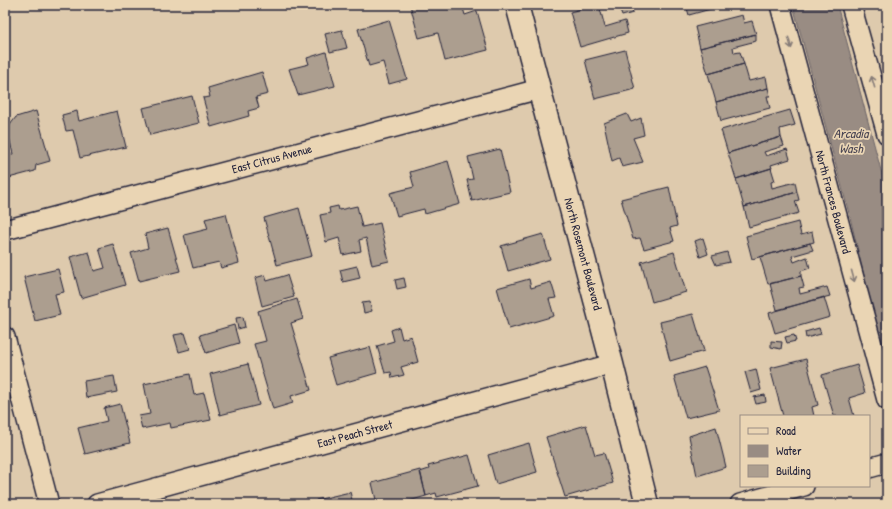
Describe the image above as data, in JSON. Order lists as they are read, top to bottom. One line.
{"streets":{"street":["East Citrus Avenue","North Frances Boulevard","North Rosemont Boulevard","East Peach Street"]},"crossings":[["East Citrus Avenue","North Rosemont Boulevard"],["North Rosemont Boulevard","East Peach Street"]],"water":["Arcadia Wash"],"legend":["Road","Water","Building"]}
